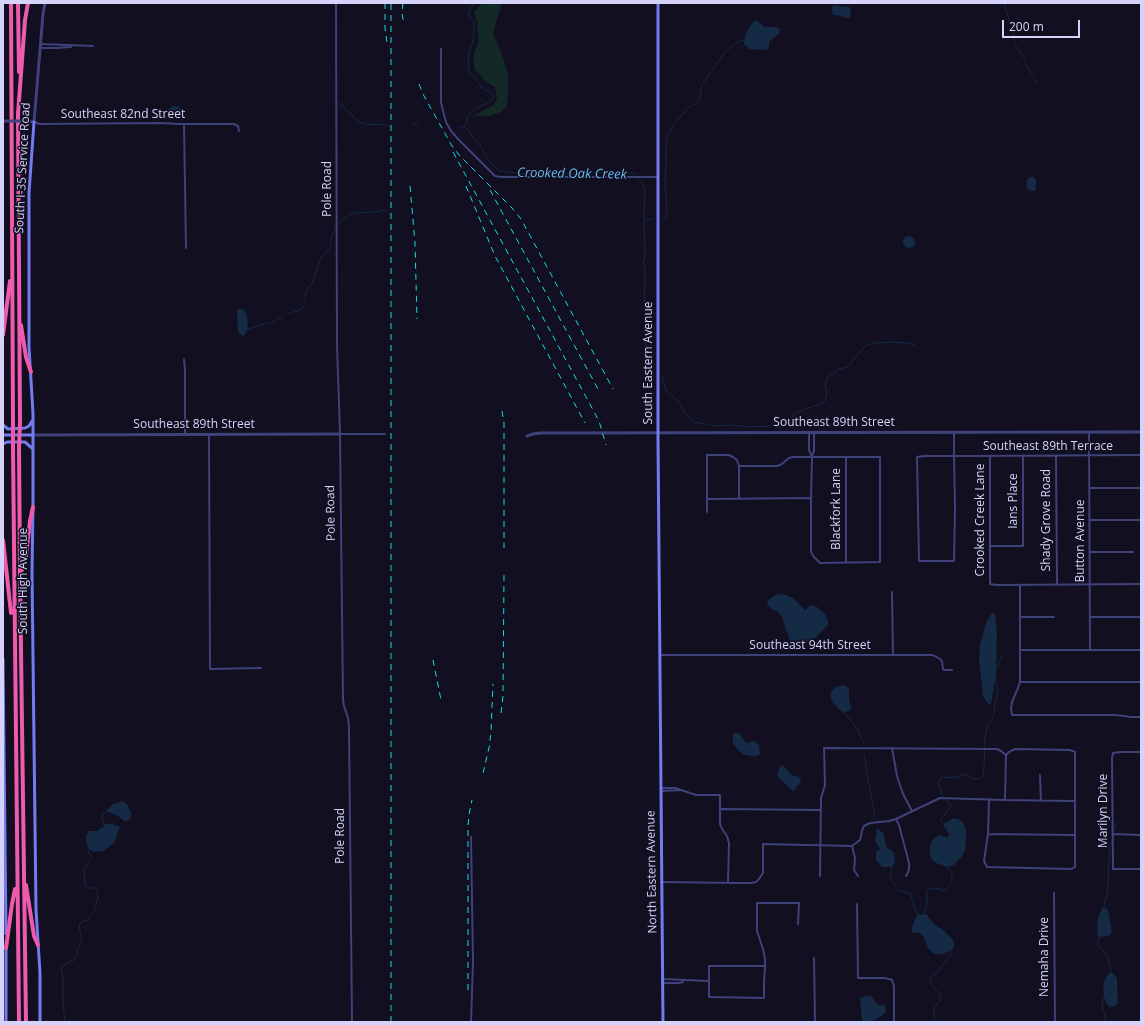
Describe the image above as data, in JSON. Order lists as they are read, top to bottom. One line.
{"streets":{"main road":["South I-35 Service Road","South Eastern Avenue","Southeast 89th Street","South High Avenue","North Eastern Avenue"],"street":["Southeast 82nd Street","Pole Road","Southeast 89th Terrace","Ians Place","Blackfork Lane","Crooked Creek Lane","Shady Grove Road","Button Avenue","Southeast 94th Street","Marilyn Drive","Nemaha Drive"]},"crossings":[["Southeast 82nd Street","South I-35 Service Road"],["South I-35 Service Road","South High Avenue"],["Pole Road","Southeast 89th Street"],["South Eastern Avenue","Southeast 89th Street"],["South Eastern Avenue","Southeast 94th Street"],["South Eastern Avenue","North Eastern Avenue"],["Southeast 89th Street","Southeast 89th Terrace"],["Southeast 89th Street","Button Avenue"],["Southeast 89th Street","South High Avenue"],["Southeast 89th Terrace","Ians Place"],["Southeast 89th Terrace","Crooked Creek Lane"],["Southeast 89th Terrace","Shady Grove Road"],["Southeast 89th Terrace","Button Avenue"],["Ians Place","Crooked Creek Lane"]],"water":["Crooked Oak Creek"],"scale_bar":"200 m"}
